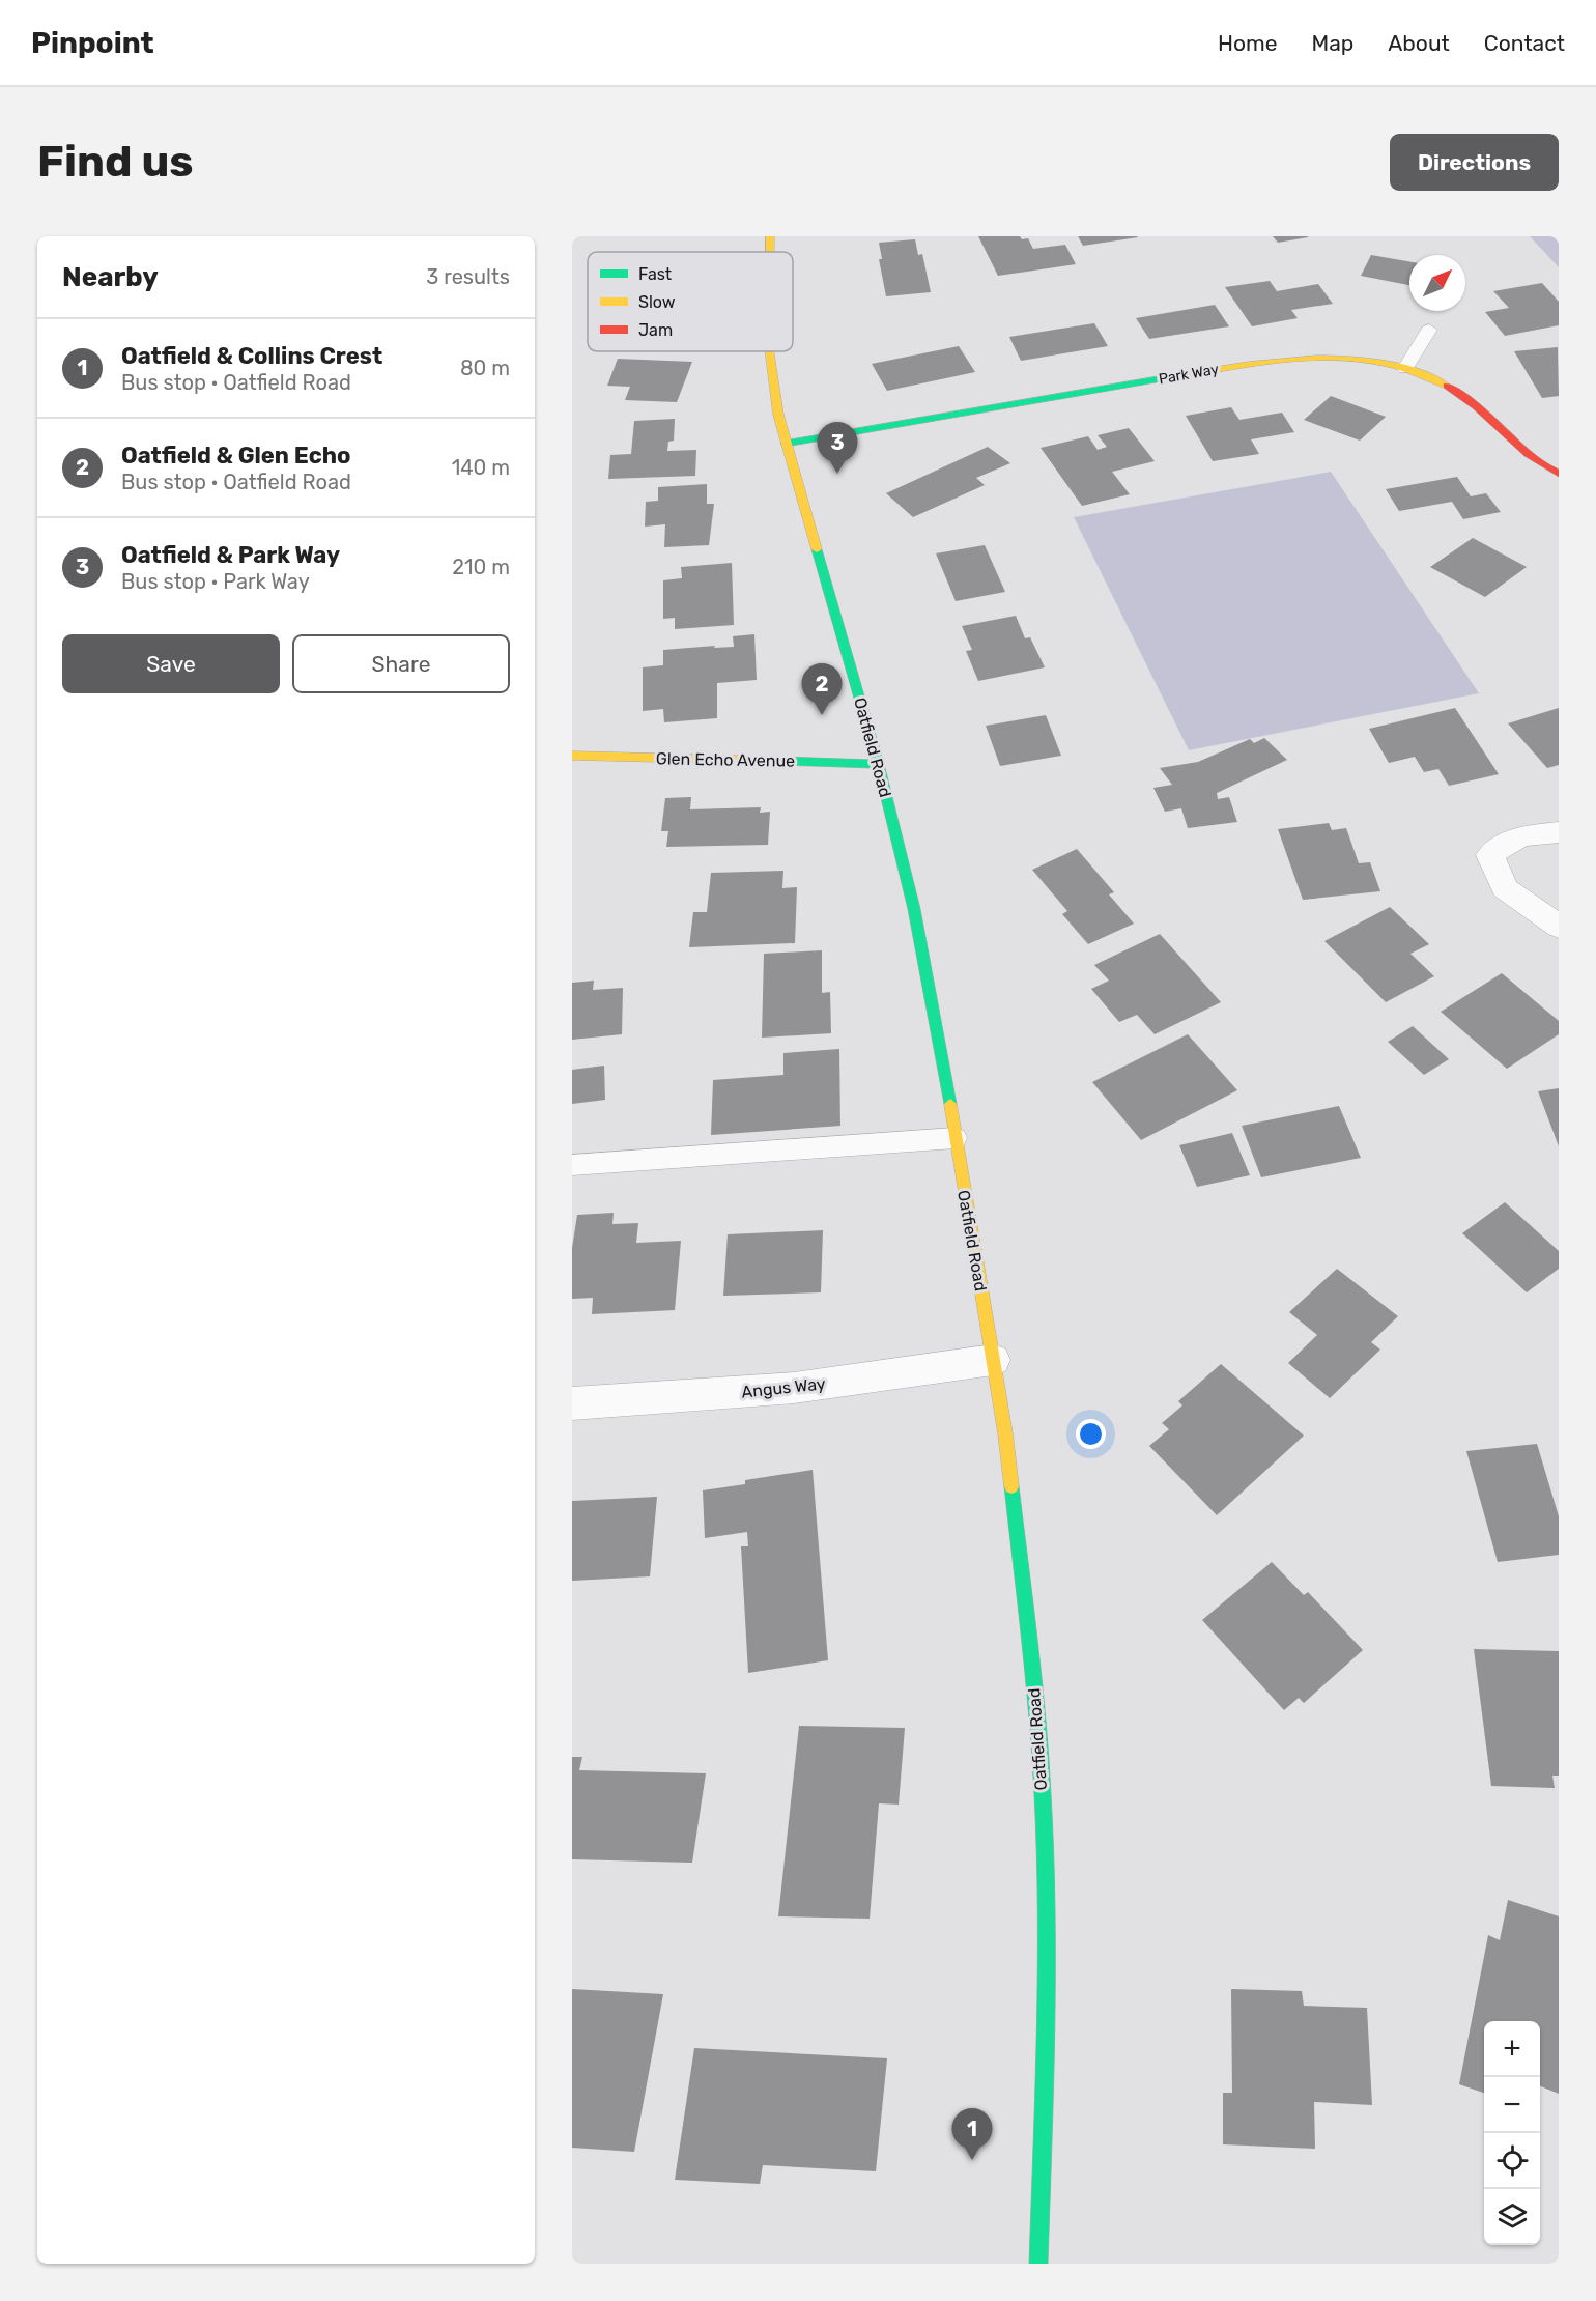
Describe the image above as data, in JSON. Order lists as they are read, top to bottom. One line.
{"streets":{"main road":["Park Way","Oatfield Road","Glen Echo Avenue"],"street":["Angus Way"]},"crossings":[["Park Way","Oatfield Road"],["Oatfield Road","Glen Echo Avenue"],["Oatfield Road","Angus Way"]],"legend":["Fast","Slow","Jam"],"north":"top right","page":{"header":"Pinpoint","nav":["Home","Map","About","Contact"],"buttons":["Directions",["Save","Share"]],"title":"Find us","heading":["Nearby","3 results"],"list":[{"mark":"1","name":"Oatfield & Collins Crest","note":"Bus stop · Oatfield Road","value":"80 m"},{"mark":"2","name":"Oatfield & Glen Echo","note":"Bus stop · Oatfield Road","value":"140 m"},{"mark":"3","name":"Oatfield & Park Way","note":"Bus stop · Park Way","value":"210 m"}],"pins":["3","2","1"],"map_buttons":["+","−"]}}
